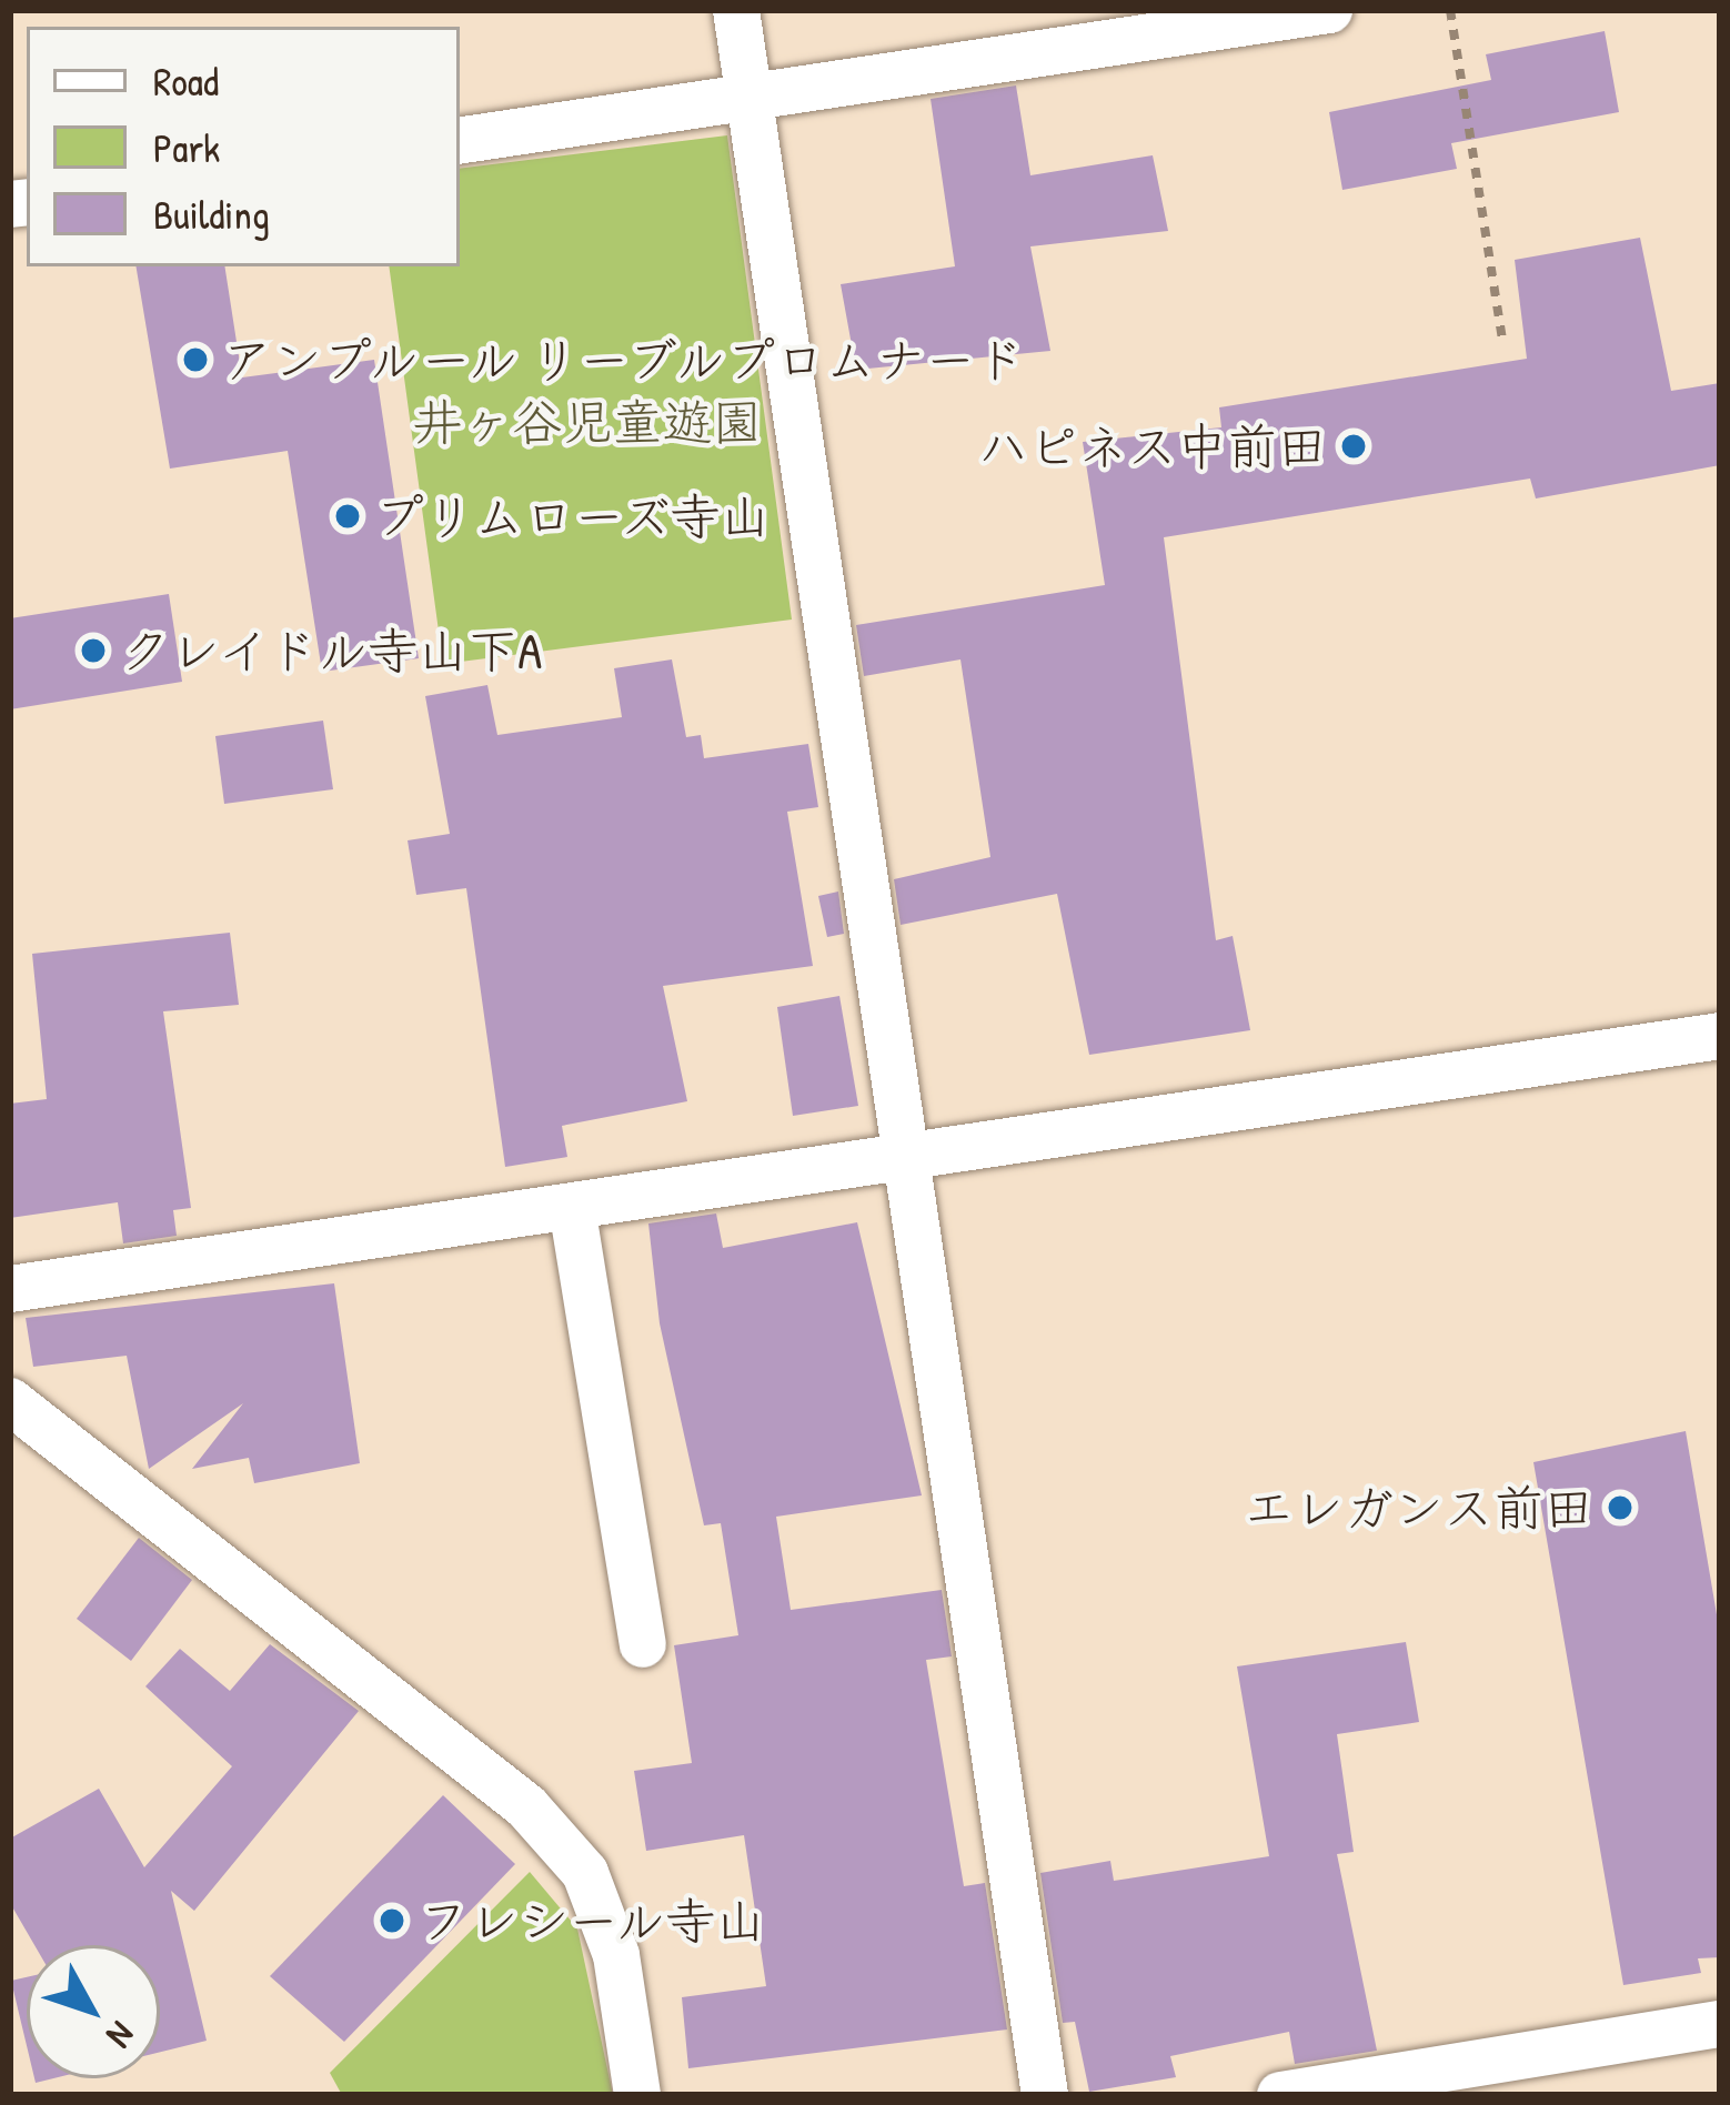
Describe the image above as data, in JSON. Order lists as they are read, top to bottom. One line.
{"parks":["井ヶ谷児童遊園"],"places":["アンプルール リーブルプロムナード","ハピネス中前田","プリムローズ寺山","クレイドル寺山下A","エレガンス前田","フレシール寺山"],"legend":["Road","Park","Building"],"north":"bottom right"}
